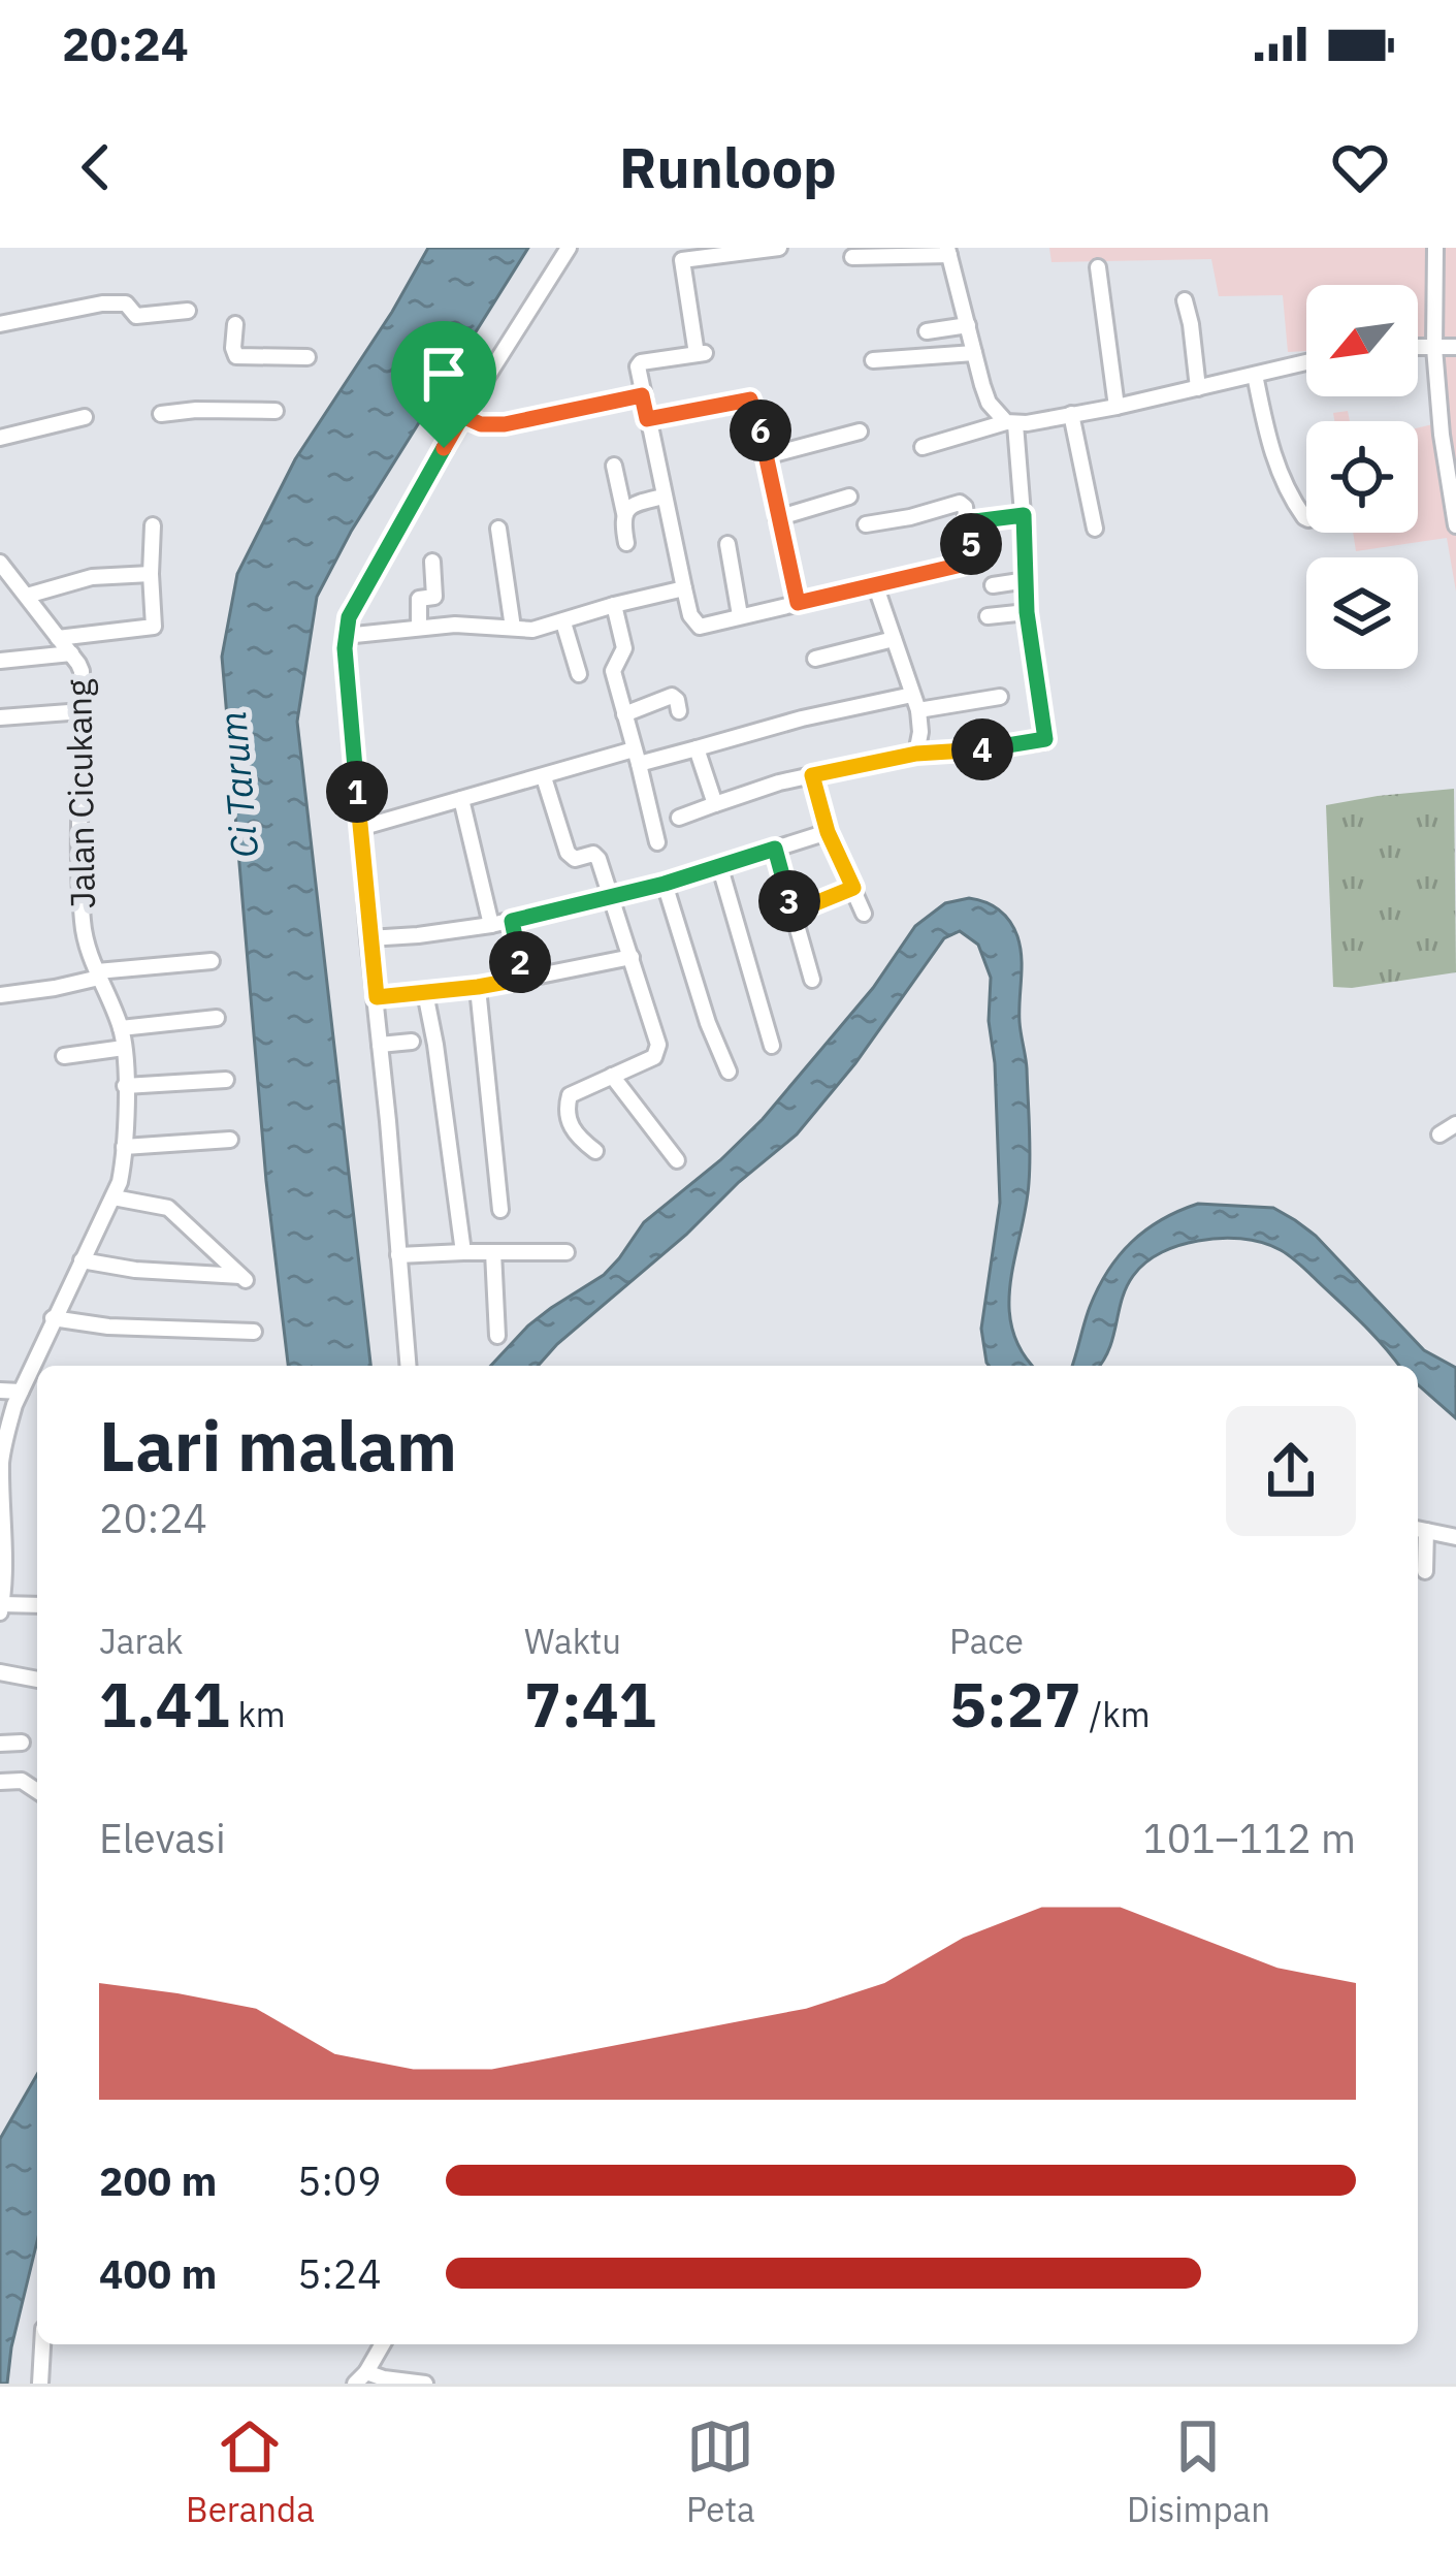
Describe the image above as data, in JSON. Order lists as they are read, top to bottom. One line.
{"streets":{"street":["Jalan Cicukang"]},"water":["Ci Tarum"],"north":"bottom left","page":{"status":"20:24","header":"Runloop","pins":["6","5","4","1","3","2"],"heading":["Lari malam","20:24"],"stats":[["Jarak","1.41 km"],["Waktu","7:41"],["Pace","5:27 /km"]],"chart":["Elevasi","101–112 m"],"list":[{"name":"200 m","note":"5:09"},{"name":"400 m","note":"5:24"}],"tabs":["Beranda","Peta","Disimpan"]}}
